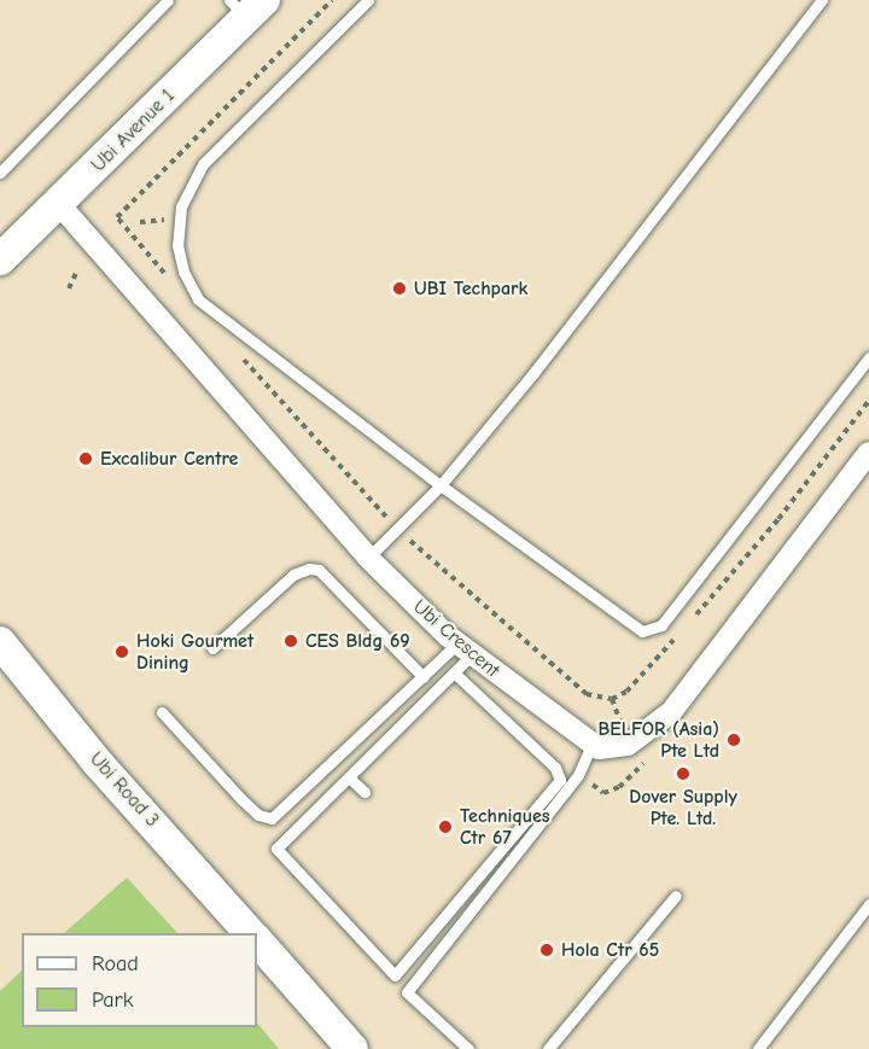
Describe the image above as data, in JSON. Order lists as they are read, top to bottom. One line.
{"streets":{"street":["Ubi Avenue 1","Ubi Crescent","Ubi Road 3"]},"crossings":[["Ubi Avenue 1","Ubi Crescent"]],"places":["UBI Techpark","Excalibur Centre","CES Bldg 69","Hoki Gourmet Dining","BELFOR (Asia) Pte Ltd","Dover Supply Pte. Ltd.","Techniques Ctr 67","Hola Ctr 65"],"legend":["Road","Park"]}
